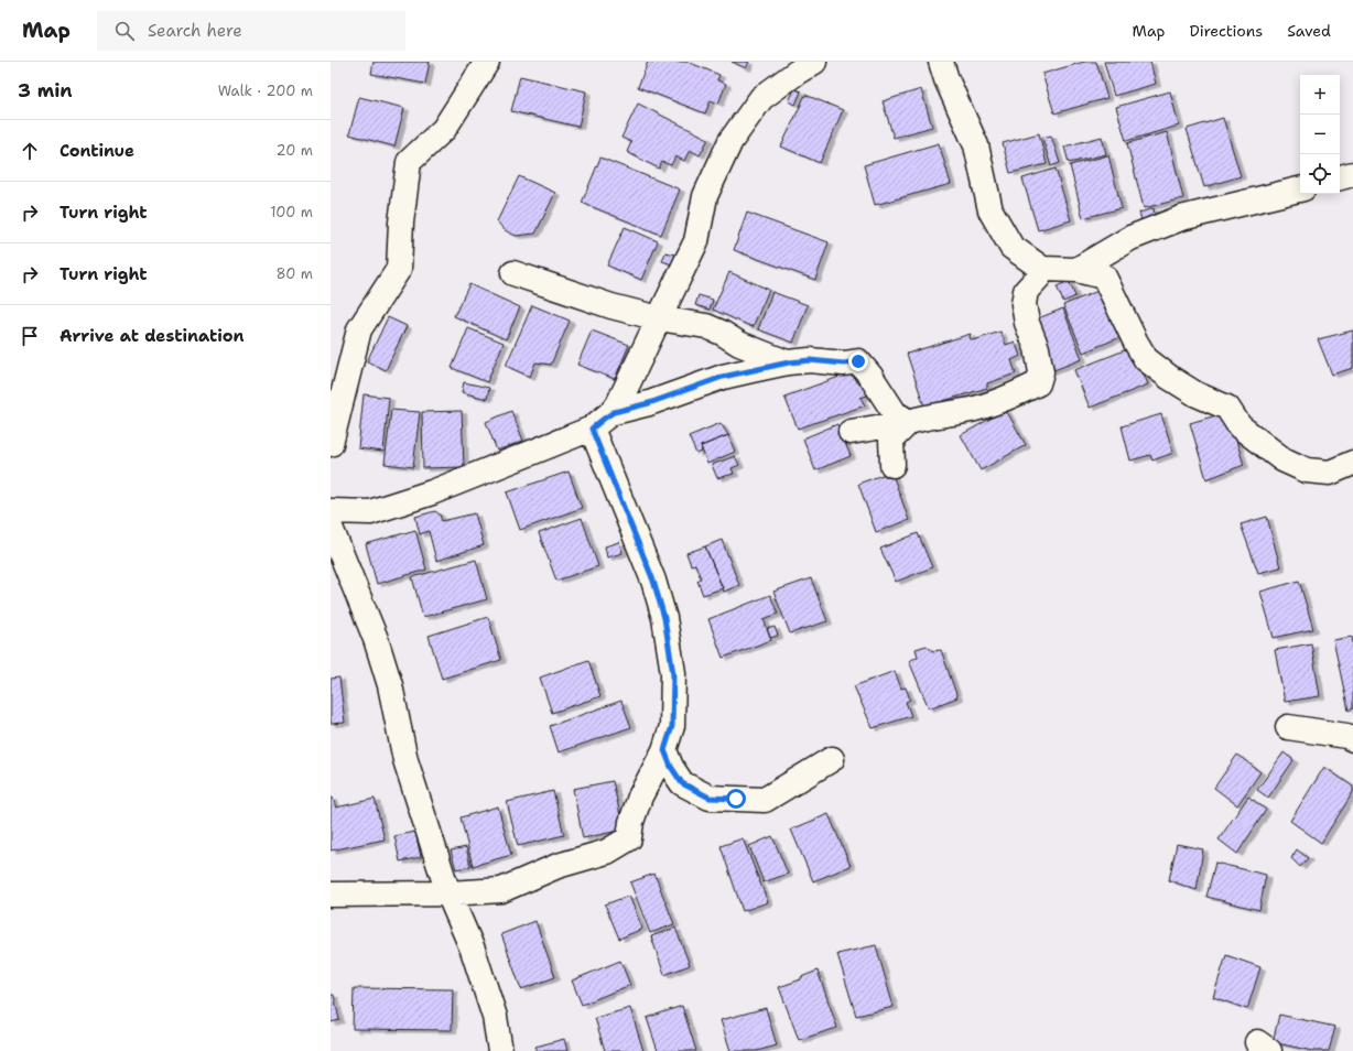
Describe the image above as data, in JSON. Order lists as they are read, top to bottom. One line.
{"page":{"header":"Map","search":"Search here","nav":["Map","Directions","Saved"],"heading":["3 min","Walk · 200 m"],"map_buttons":["+","−"],"list":[["Continue","20 m"],["Turn right","100 m"],["Turn right","80 m"],"Arrive at destination"]}}
